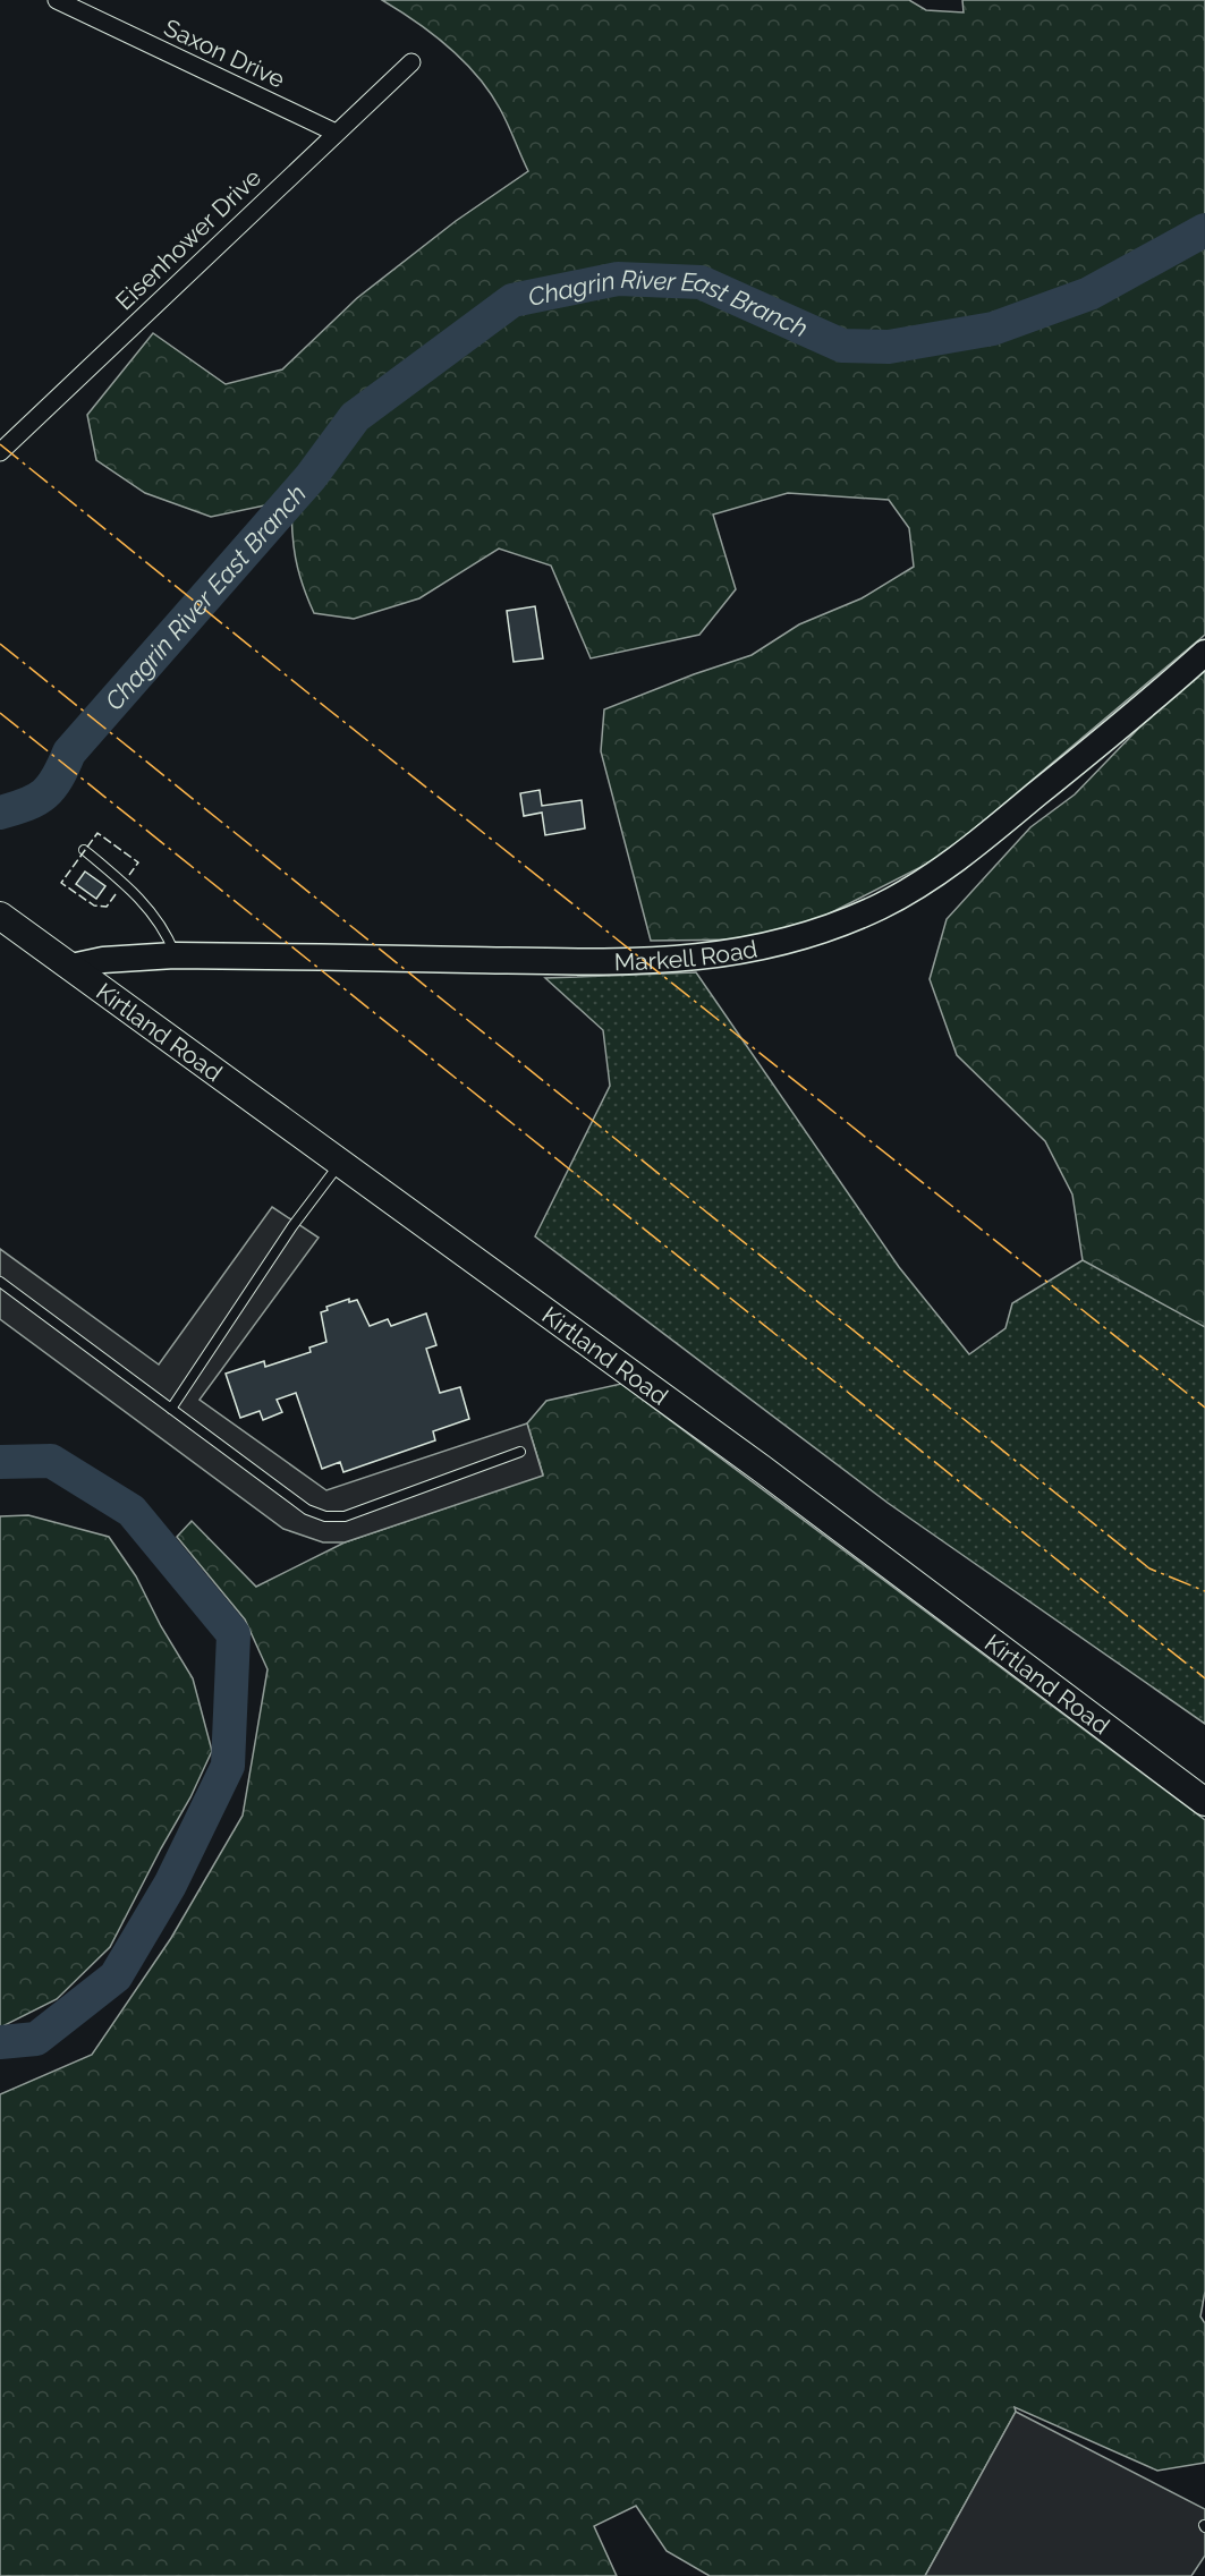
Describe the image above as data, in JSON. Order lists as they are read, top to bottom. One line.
{"streets":{"main road":["Kirtland Road"],"street":["Saxon Drive","Eisenhower Drive","Markell Road"]},"crossings":[["Saxon Drive","Eisenhower Drive"],["Markell Road","Kirtland Road"]],"water":["Chagrin River East Branch"]}
